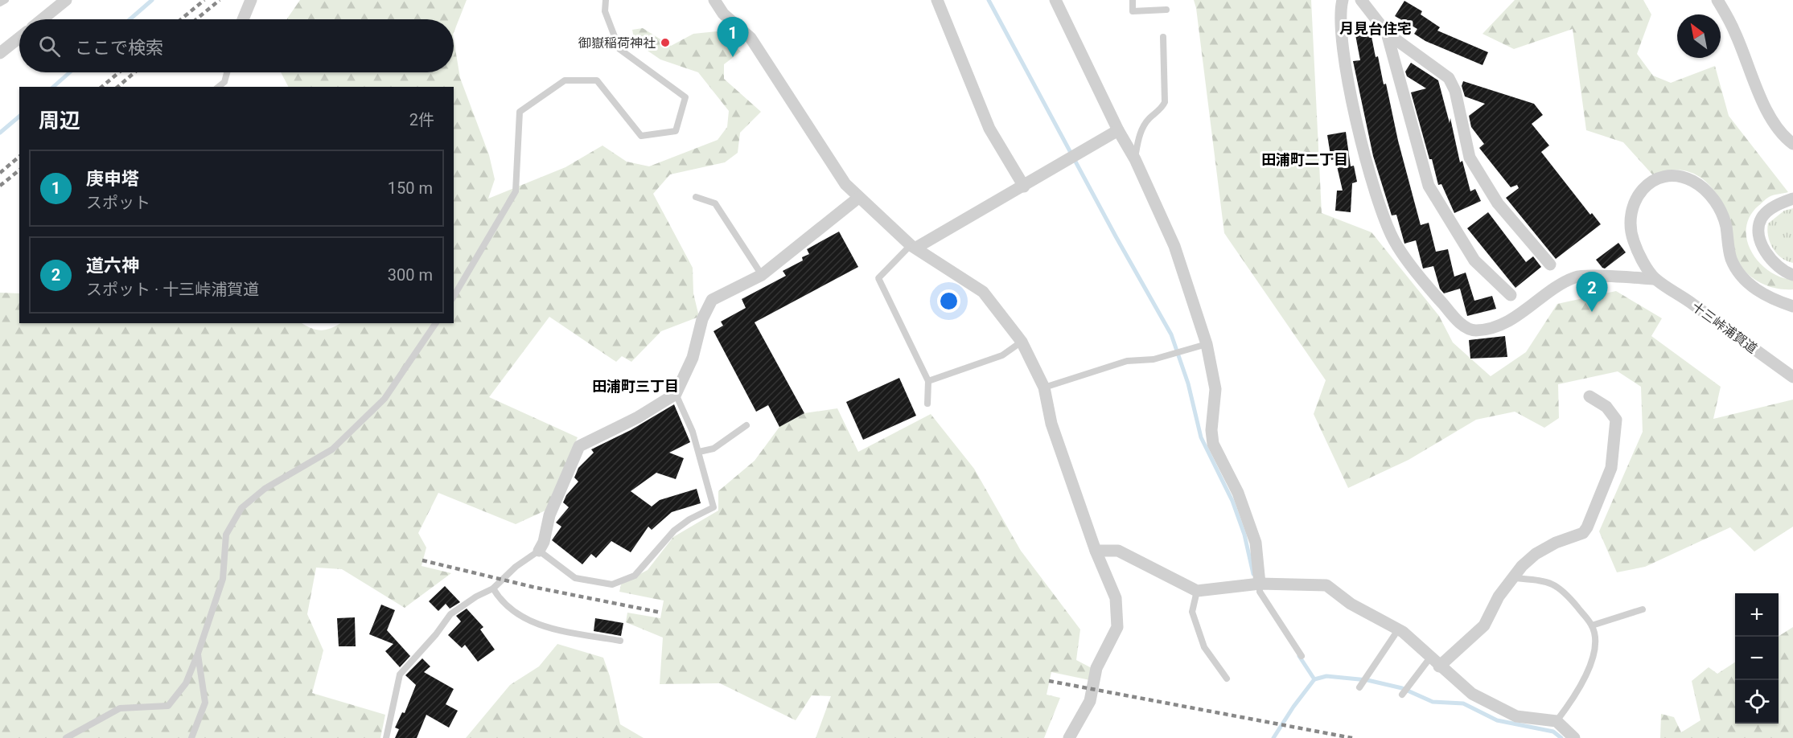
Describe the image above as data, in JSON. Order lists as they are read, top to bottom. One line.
{"streets":{"street":["十三峠浦賀道"]},"districts":["月見台住宅","田浦町二丁目","田浦町三丁目"],"places":["御嶽稲荷神社"],"north":"top left","page":{"pins":["1","2"],"search":"ここで検索","heading":["周辺","2件"],"list":[{"mark":"1","name":"庚申塔","note":"スポット","value":"150 m"},{"mark":"2","name":"道六神","note":"スポット · 十三峠浦賀道","value":"300 m"}],"map_buttons":["+","−"]}}
